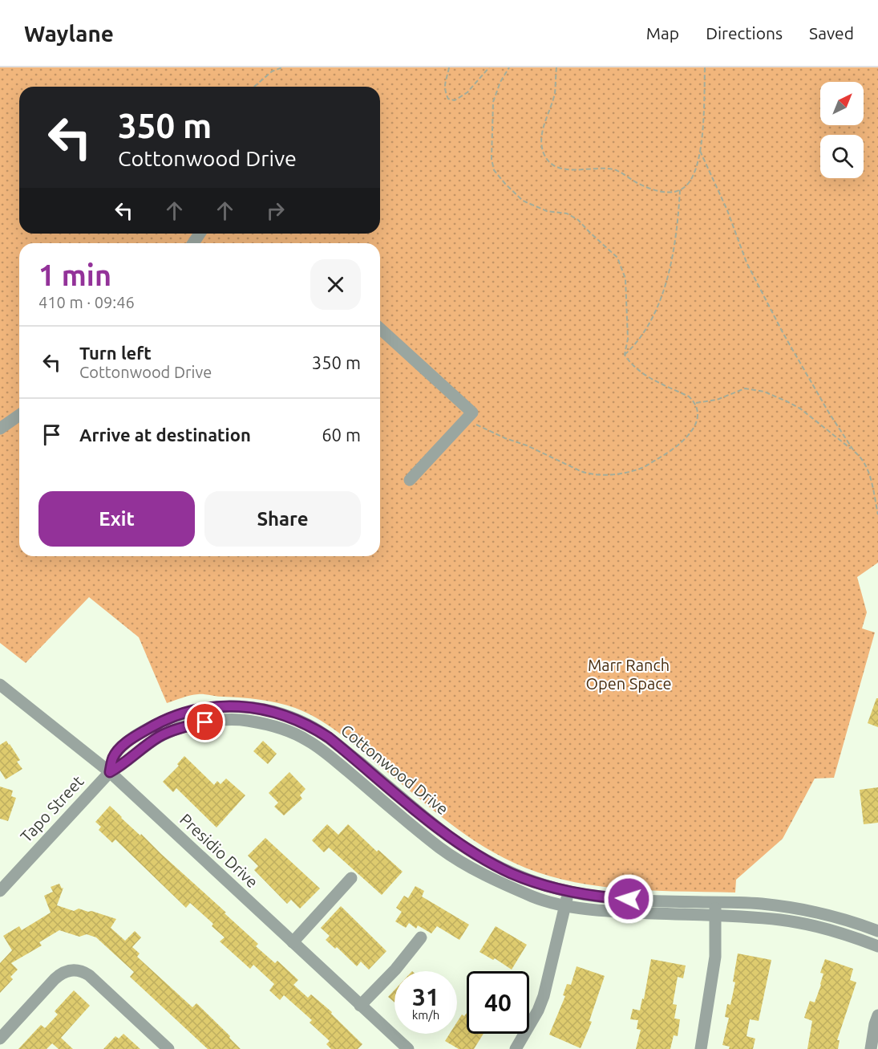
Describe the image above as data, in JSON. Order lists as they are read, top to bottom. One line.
{"streets":{"street":["Cottonwood Drive","Tapo Street","Presidio Drive"]},"crossings":[["Cottonwood Drive","Tapo Street"],["Cottonwood Drive","Presidio Drive"],["Tapo Street","Presidio Drive"]],"parks":["Marr Ranch Open Space"],"north":"top right","page":{"header":"Waylane","nav":["Map","Directions","Saved"],"turn":["350 m","Cottonwood Drive"],"heading":["1 min","410 m · 09:46"],"list":[{"name":"Turn left","note":"Cottonwood Drive","value":"350 m"},{"name":"Arrive at destination","value":"60 m"}],"buttons":["Exit","Share"],"speed":"31 km/h","limit":"40"}}
